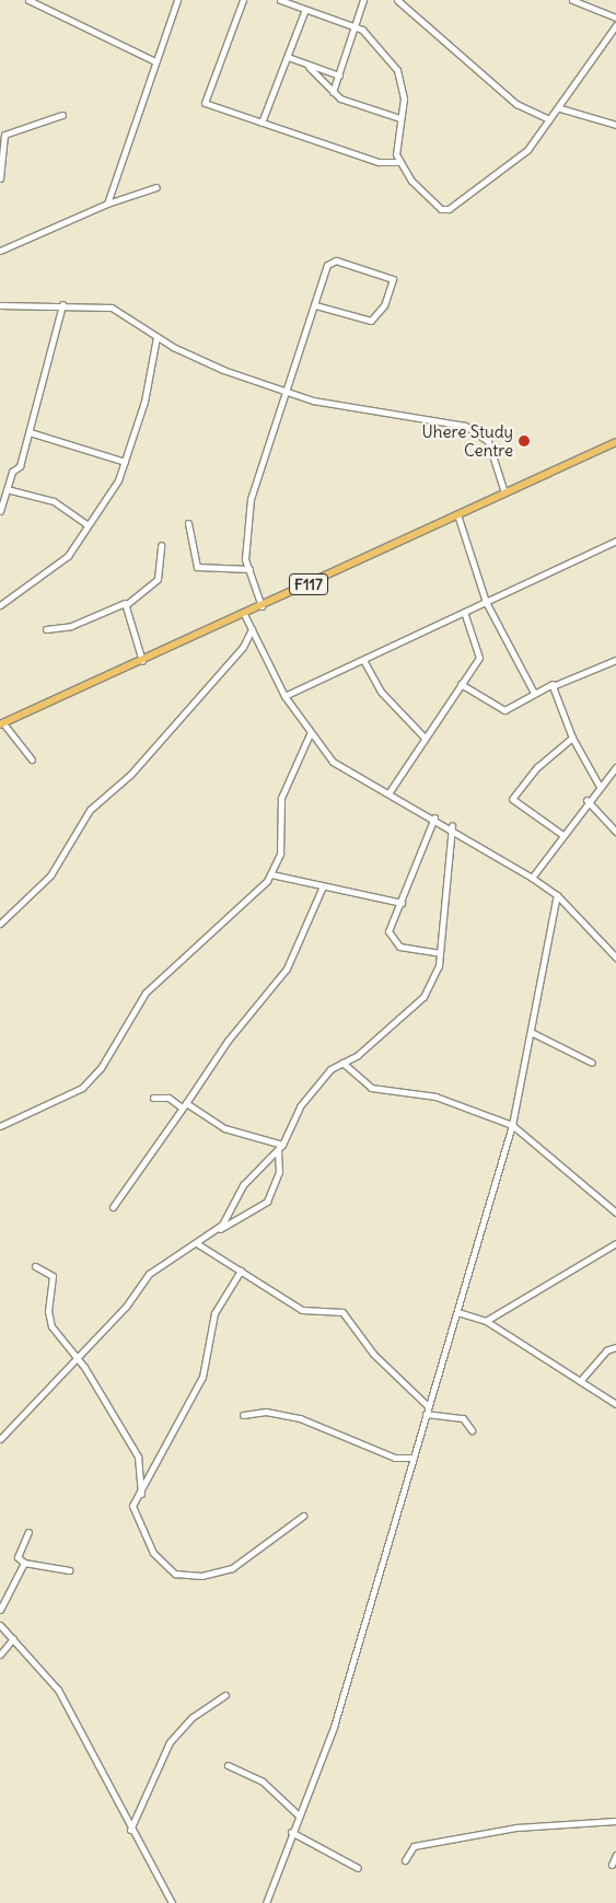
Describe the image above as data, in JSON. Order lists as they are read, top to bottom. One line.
{"streets":{"main road":["F117"]},"places":["Uhere Study Centre"]}
